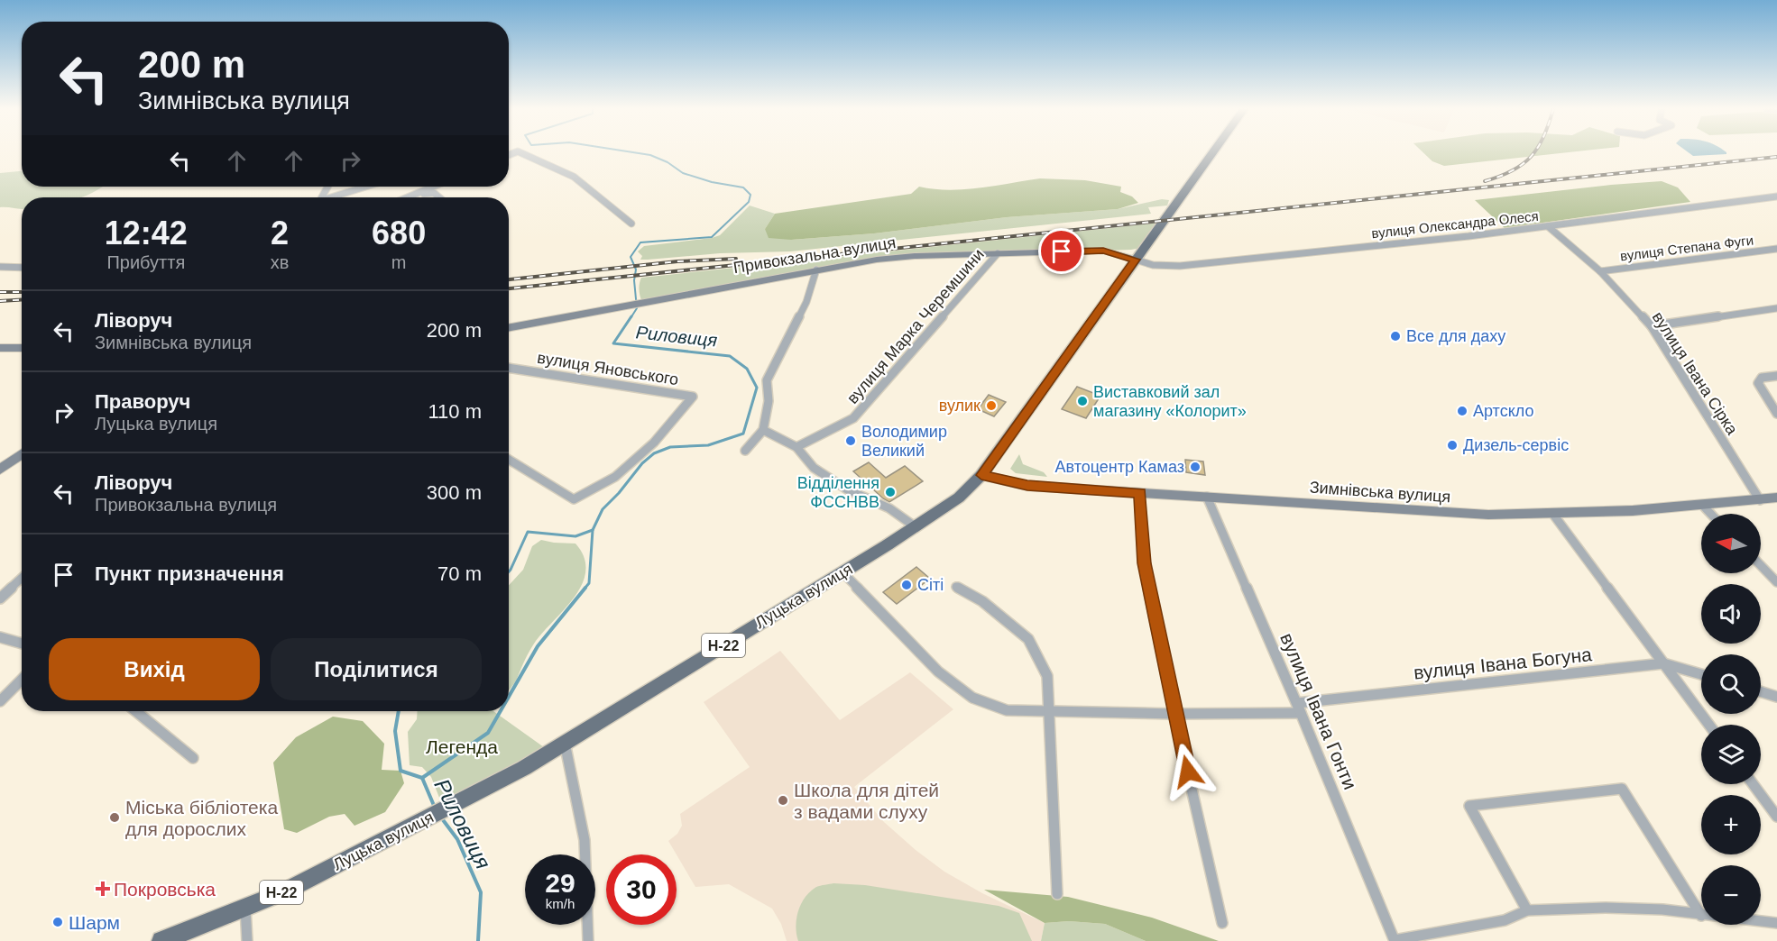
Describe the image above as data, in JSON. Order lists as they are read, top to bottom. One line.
{"streets":{"main road":["Луцька вулиця","Н-22"],"street":["вулиця Олександра Олеся","вулиця Степана Фуги","Привокзальна вулиця","вулиця Марка Черемшини","вулиця Яновського","вулиця Івана Сірка","Зимнівська вулиця","вулиця Івана Богуна","вулиця Івана Гонти"]},"crossings":[["вулиця Олександра Олеся","Привокзальна вулиця"],["вулиця Олександра Олеся","вулиця Івана Сірка"],["вулиця Олександра Олеся","Луцька вулиця"],["вулиця Степана Фуги","вулиця Івана Сірка"],["Привокзальна вулиця","вулиця Марка Черемшини"],["Привокзальна вулиця","Луцька вулиця"],["вулиця Івана Сірка","Зимнівська вулиця"],["Зимнівська вулиця","Луцька вулиця"],["Зимнівська вулиця","вулиця Івана Гонти"],["Луцька вулиця","вулиця Івана Богуна"],["вулиця Івана Богуна","вулиця Івана Гонти"]],"water":["Риловиця"],"parks":["Легенда"],"places":{"other":["Все для даху","Виставковий зал магазину «Колорит»","вулик","Артскло","Володимир Великий","Дизель-сервіс","Автоцентр Камаз","Відділення ФССНВВ","Cіті","Школа для дітей з вадами слуху","Міська бібліотека для дорослих","Шарм"],"health":["Покровська"]},"north":"left","page":{"turn":["200 m","Зимнівська вулиця"],"eta":["12:42","Прибуття","2","хв","680","m"],"list":[{"name":"Ліворуч","note":"Зимнівська вулиця","value":"200 m"},{"name":"Праворуч","note":"Луцька вулиця","value":"110 m"},{"name":"Ліворуч","note":"Привокзальна вулиця","value":"300 m"},{"name":"Пункт призначення","value":"70 m"}],"map_buttons":["+","−"],"buttons":["Вихід","Поділитися"],"speed":"29 km/h","limit":"30"}}
